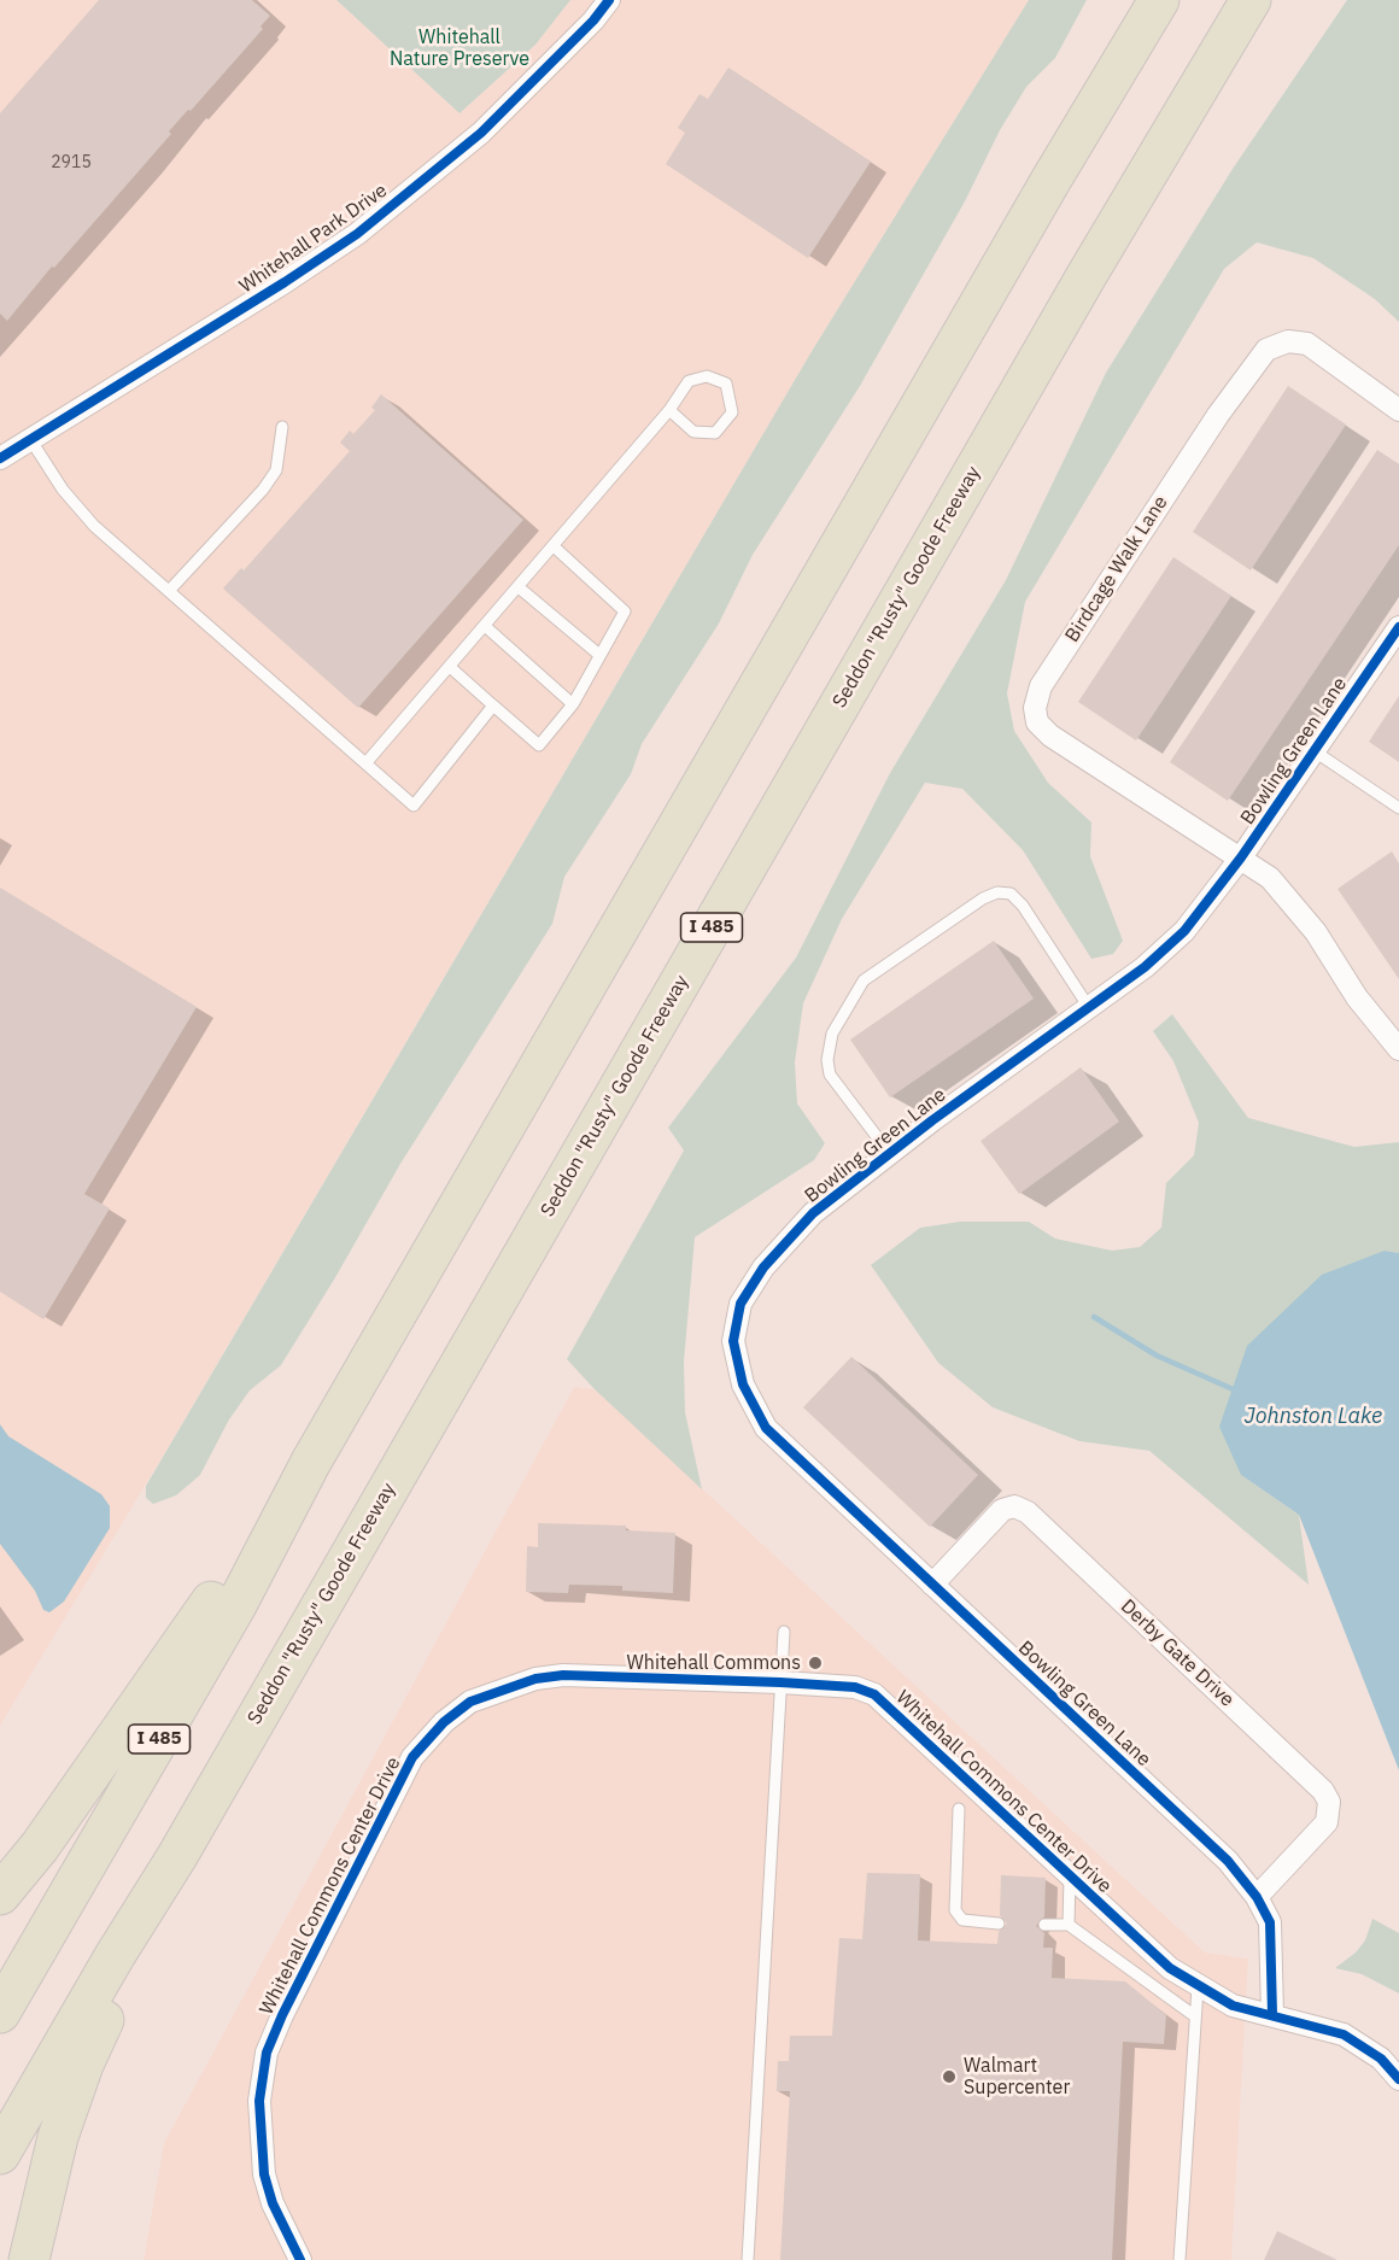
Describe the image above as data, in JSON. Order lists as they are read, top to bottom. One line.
{"streets":{"highway":["Seddon \"Rusty\" Goode Freeway","I 485"],"street":["Whitehall Park Drive","Birdcage Walk Lane","Bowling Green Lane","Derby Gate Drive","Whitehall Commons Center Drive"]},"crossings":[["Birdcage Walk Lane","Bowling Green Lane"],["Bowling Green Lane","Derby Gate Drive"],["Bowling Green Lane","Whitehall Commons Center Drive"]],"water":["Johnston Lake"],"parks":["Whitehall Nature Preserve"],"places":["Whitehall Commons","Walmart Supercenter"],"house_numbers":["2915"]}
